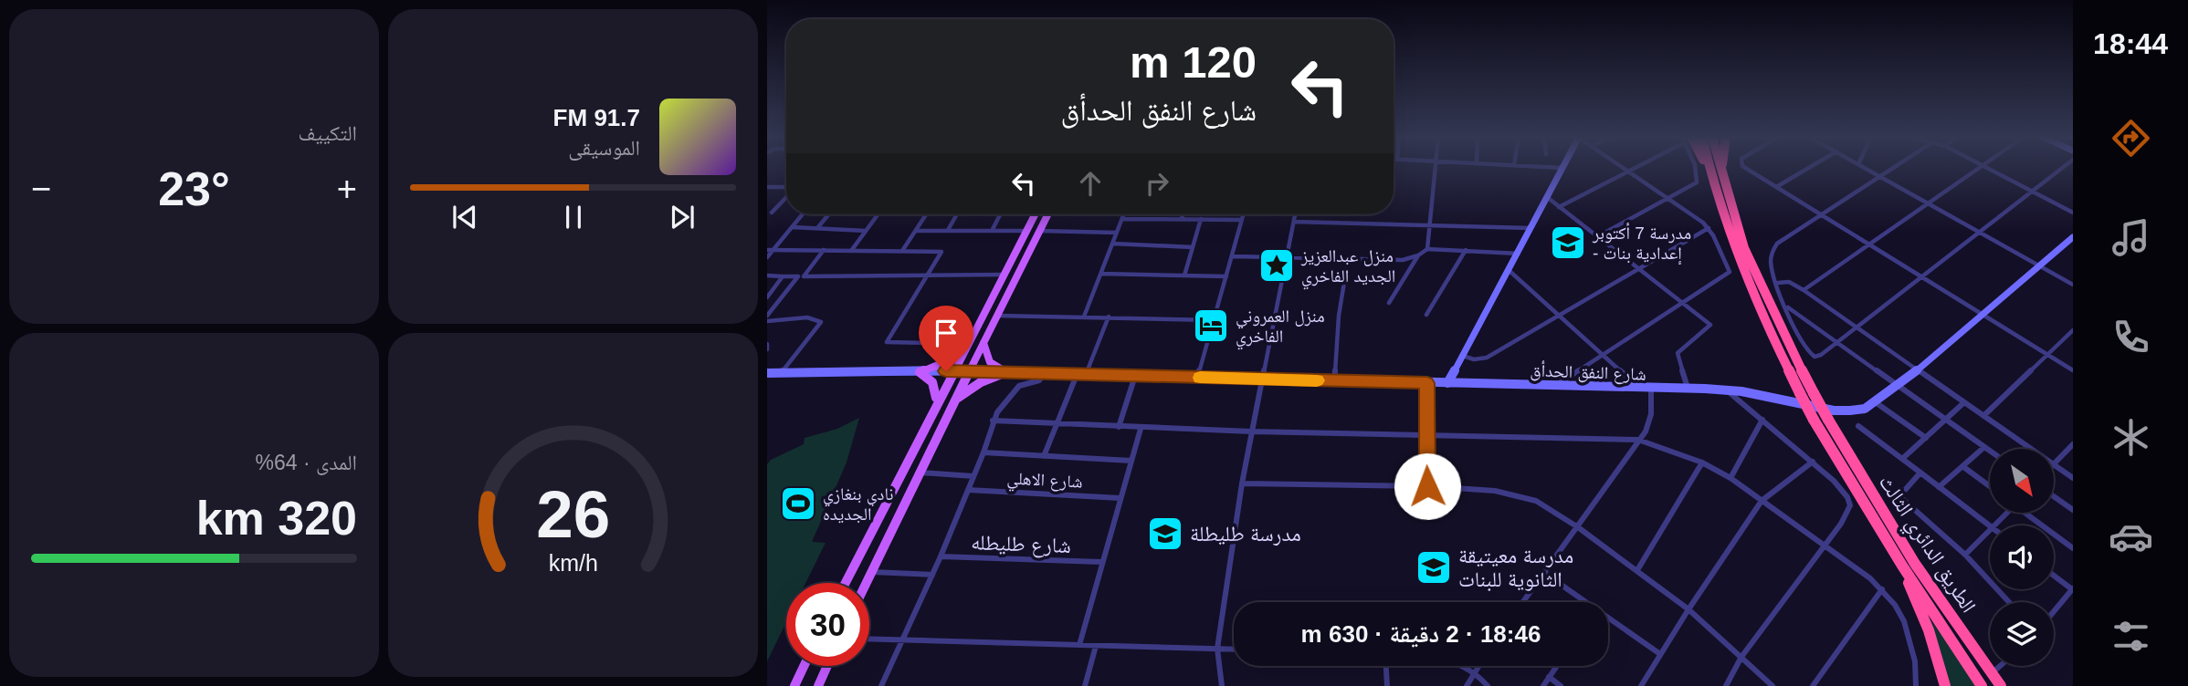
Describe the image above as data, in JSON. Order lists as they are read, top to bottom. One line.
{"streets":{"highway":["الطريق الدائري الثالث"],"main road":["شارع النفق الحدأق"],"street":["شارع الاهلي","شارع طليطله"]},"places":{"school or university":["مدرسة 7 أكتوبر - إعدادية بنات","مدرسة طليطلة","مدرسة معيتيقة الثانوية للبنات"],"place":["منزل عبدالعزيز الجديد الفاخري"],"hotel":["منزل العمروني الفاخري"],"sports":["نادي بنغازي الجديده"]},"north":"bottom right","page":{"tabs":"18:44","tile":["التكييف",["المدى · 64%","320 km"]],"turn":["120 m","شارع النفق الحدأق"],"song":["91.7 FM","الموسيقى"],"heat":["−","23°","+"],"limit":"30","trip":"18:46 · 2 دقيقة · 630 m","gauge":["26","km/h"]}}
